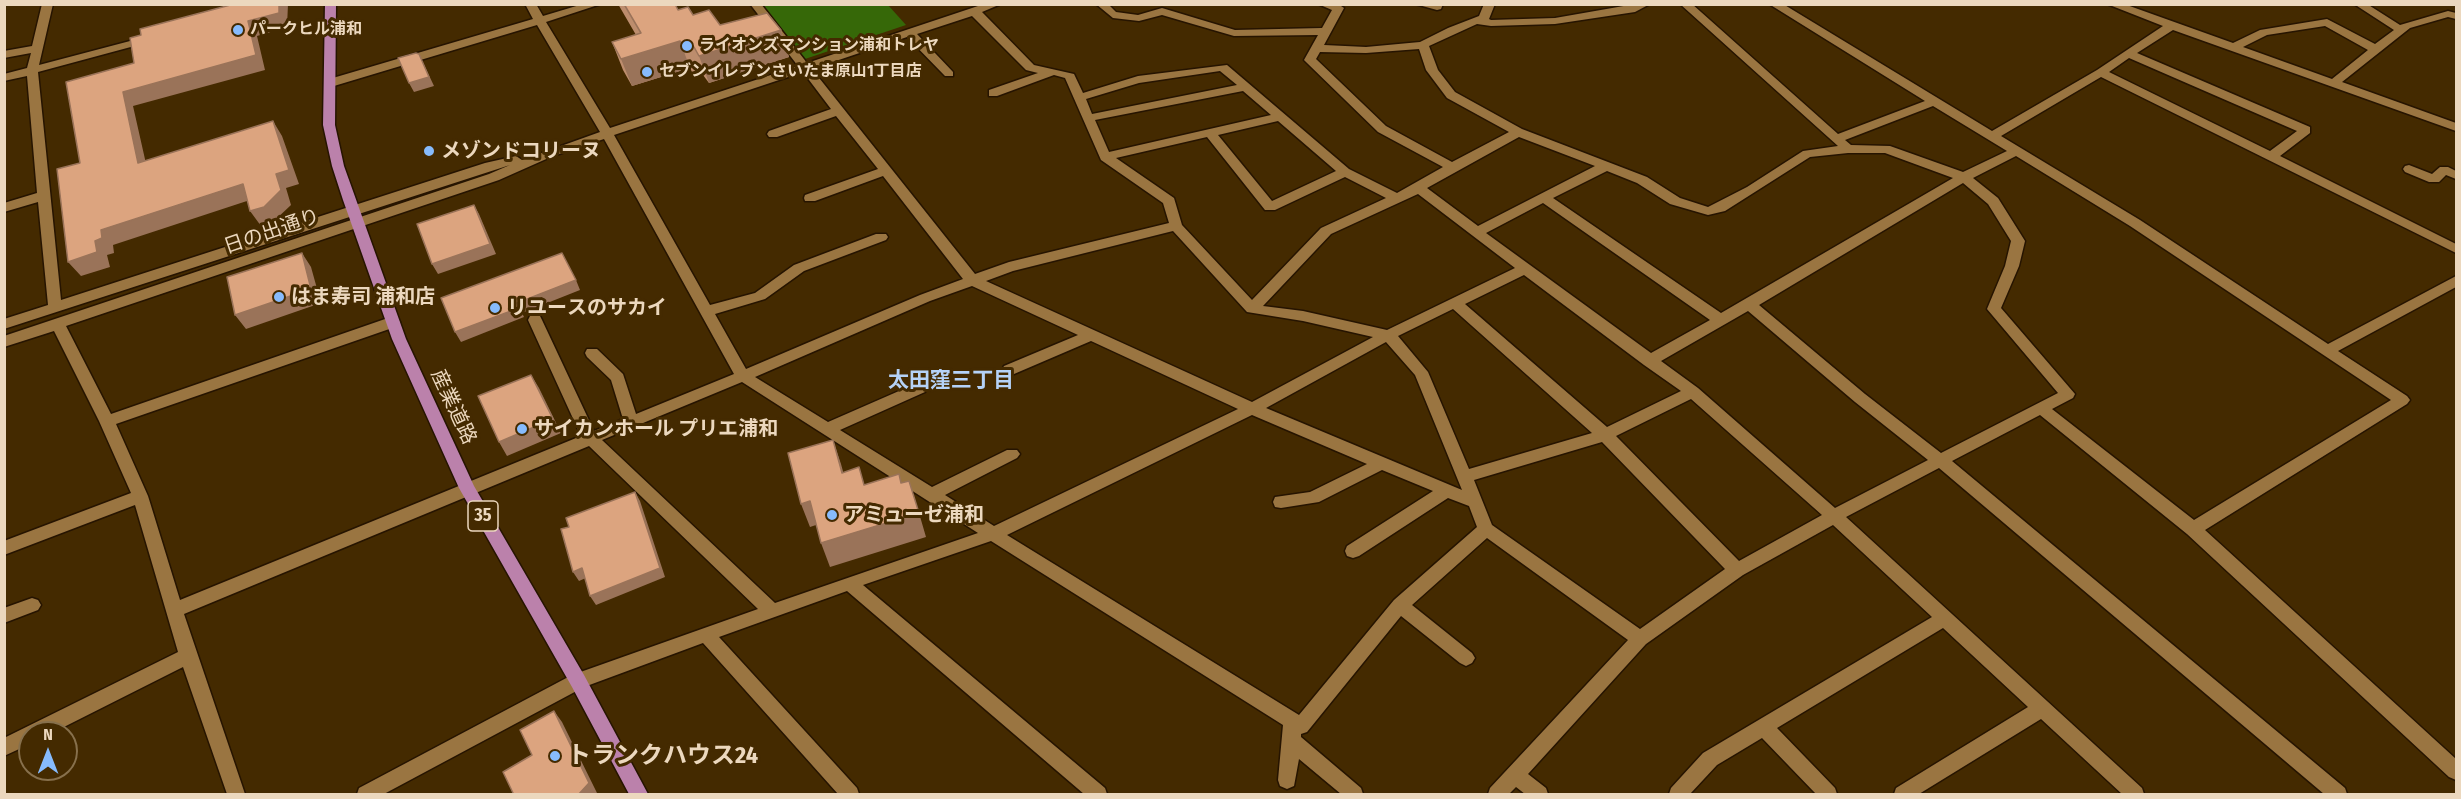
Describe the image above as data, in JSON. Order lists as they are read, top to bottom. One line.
{"streets":{"main road":["産業道路","35"],"street":["日の出通り"]},"crossings":[["日の出通り","産業道路"]],"districts":["太田窪三丁目"],"places":["パークヒル浦和","ライオンズマンション浦和トレヤ","セブンイレブンさいたま原山1丁目店","メゾンドコリーヌ","はま寿司 浦和店","リユースのサカイ","サイカンホール プリエ浦和","アミューゼ浦和","トランクハウス24"],"north":"top"}
